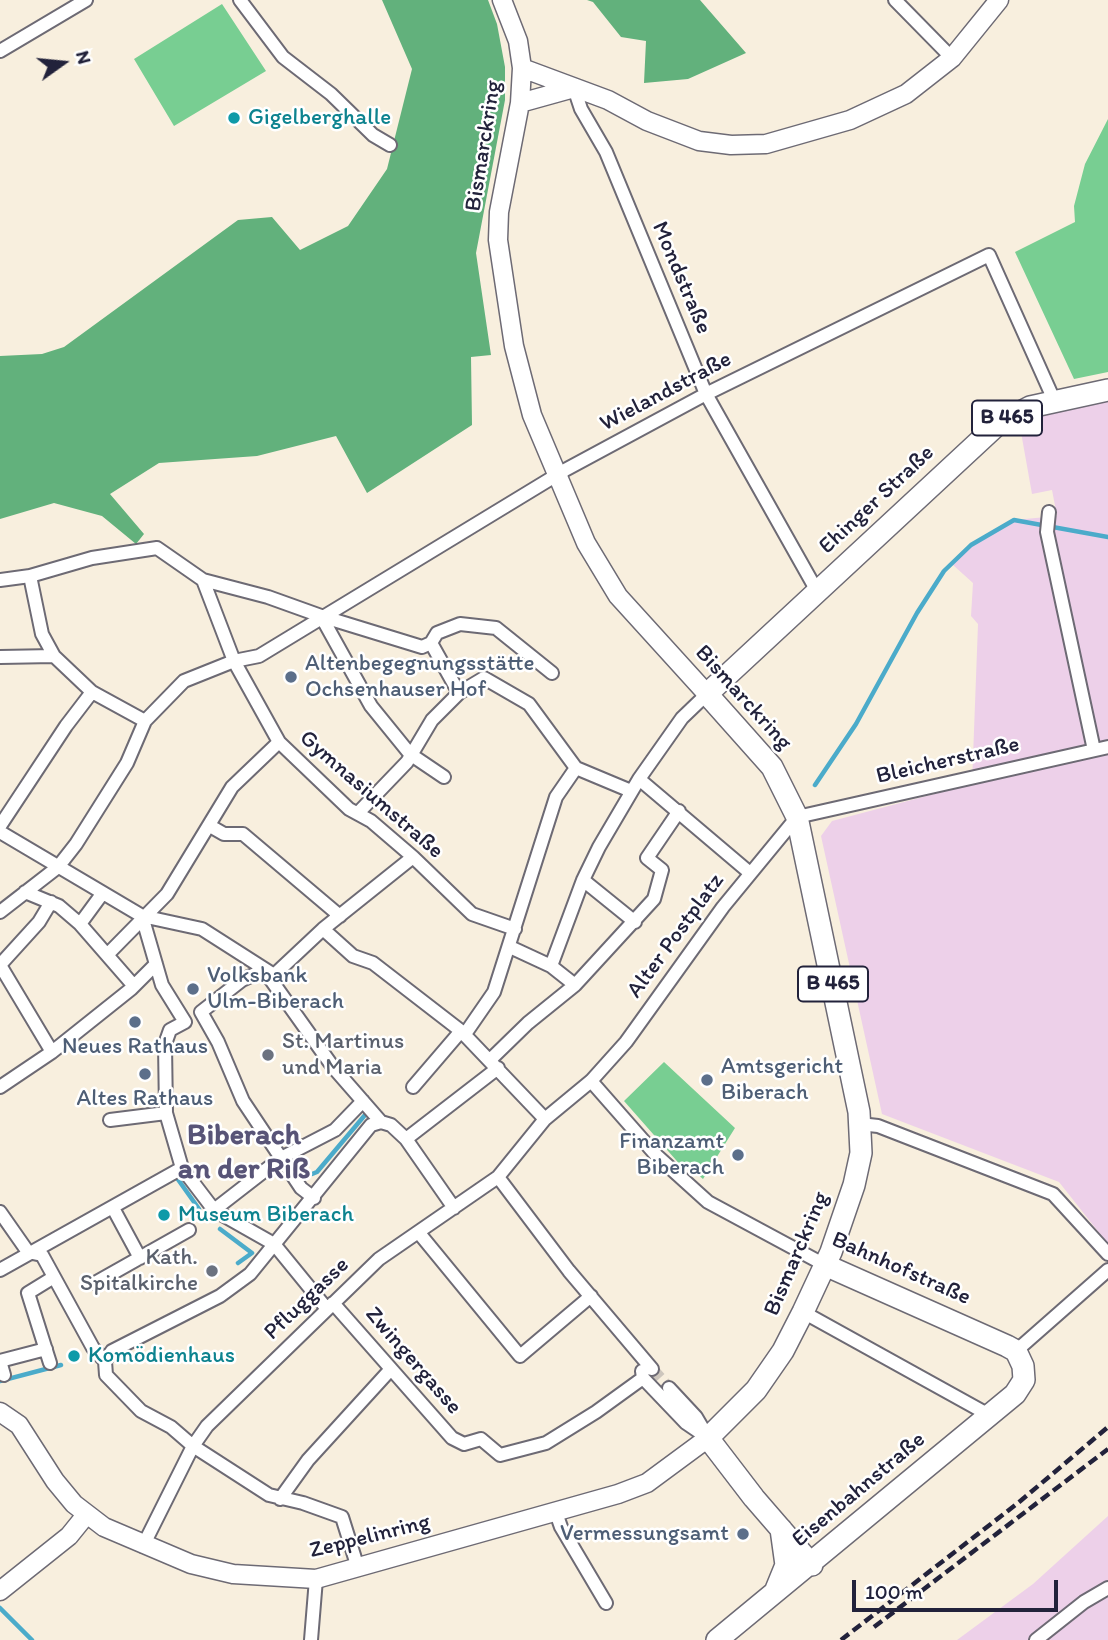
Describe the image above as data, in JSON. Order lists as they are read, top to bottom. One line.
{"streets":{"main road":["Bismarckring","B 465","Ehinger Straße","Bahnhofstraße","Eisenbahnstraße","Zeppelinring"],"street":["Mondstraße","Wielandstraße","Bleicherstraße","Gymnasiumstraße","Alter Postplatz","Pfluggasse","Zwingergasse"]},"crossings":[["Bismarckring","Wielandstraße"],["Bismarckring","Ehinger Straße"],["Bismarckring","Bleicherstraße"],["Bismarckring","Alter Postplatz"],["Bismarckring","Bahnhofstraße"],["Bismarckring","Zeppelinring"],["Mondstraße","Wielandstraße"],["Mondstraße","Ehinger Straße"],["Wielandstraße","Ehinger Straße"],["Wielandstraße","Gymnasiumstraße"],["Bleicherstraße","Alter Postplatz"],["Alter Postplatz","Bahnhofstraße"],["Alter Postplatz","Pfluggasse"],["Bahnhofstraße","Eisenbahnstraße"],["Pfluggasse","Zwingergasse"],["Pfluggasse","Zeppelinring"]],"districts":["Biberach an der Riß"],"places":["Gigelberghalle","Altenbegegnungsstätte Ochsenhauser Hof","Volksbank Ulm-Biberach","Neues Rathaus","St. Martinus und Maria","Altes Rathaus","Amtsgericht Biberach","Finanzamt Biberach","Museum Biberach","Kath. Spitalkirche","Komödienhaus","Vermessungsamt"],"scale_bar":"100 m","north":"right"}
